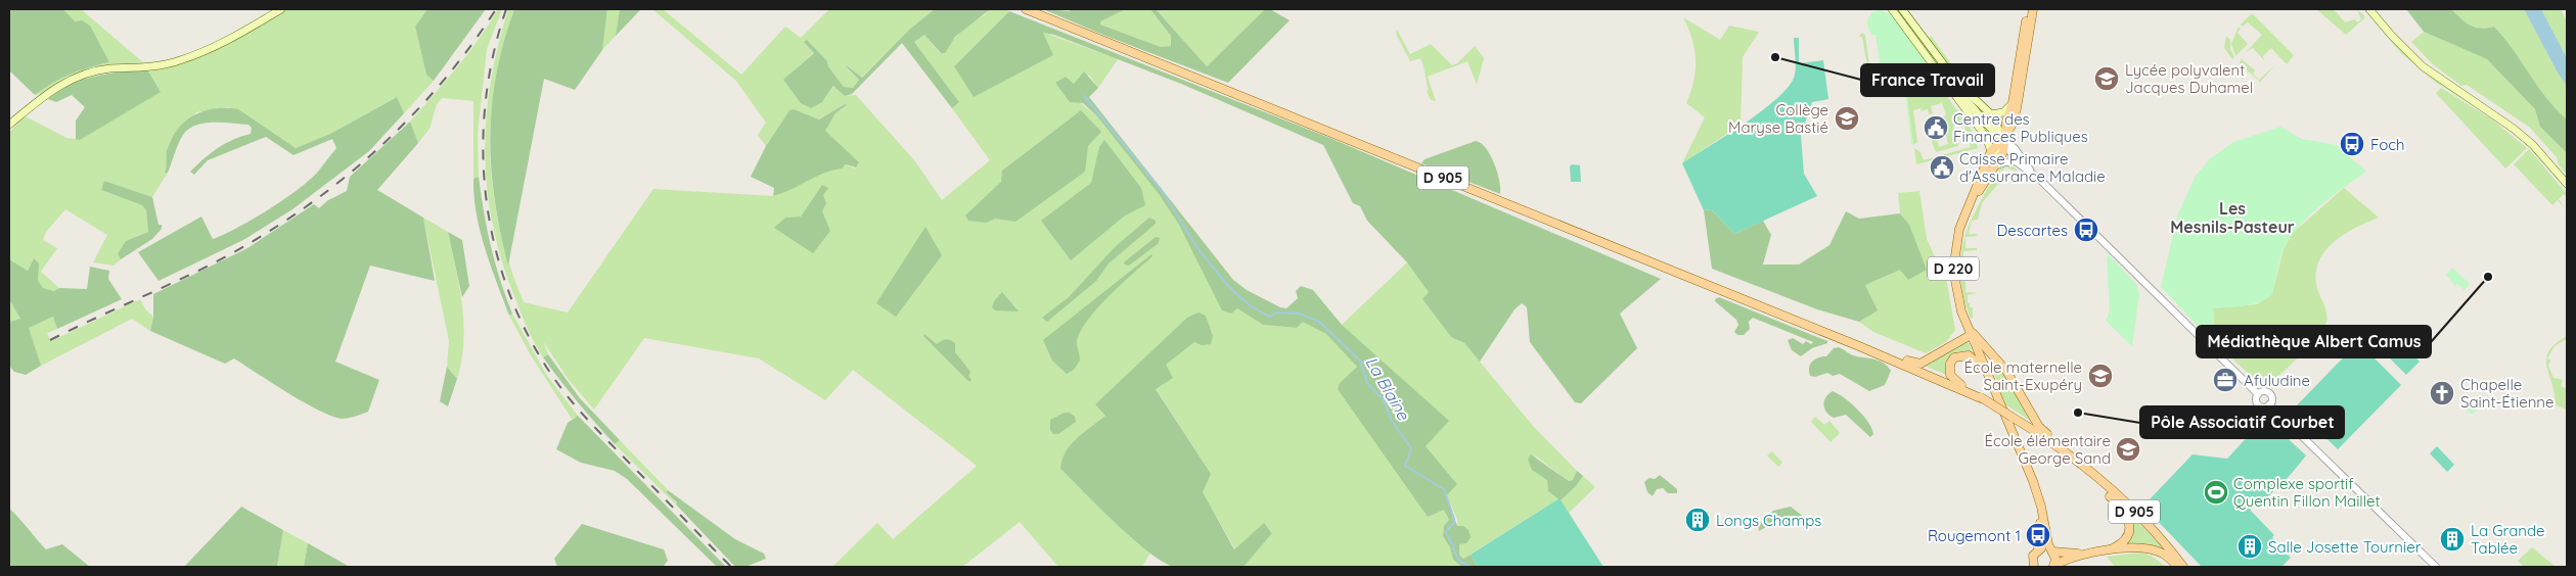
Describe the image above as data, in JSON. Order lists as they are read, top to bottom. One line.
{"streets":{"main road":["D 905","D 220"]},"crossings":[["D 905","D 220"]],"districts":["Les Mesnils-Pasteur"],"water":["La Blaine"],"places":{"other":["France Travail","Médiathèque Albert Camus","Pôle Associatif Courbet"],"school or university":["Lycée polyvalent Jacques Duhamel","Collège Maryse Bastié","École maternelle Saint-Exupéry","École élémentaire George Sand"],"public building":["Centre des Finances Publiques","Caisse Primaire d'Assurance Maladie"],"bus stop":["Foch","Descartes","Rougemont 1"],"office":["Afuludine"],"church":["Chapelle Saint-Étienne"],"sports":["Complexe sportif Quentin Fillon Maillet"],"building":["Longs Champs","La Grande Tablée","Salle Josette Tournier"]}}
